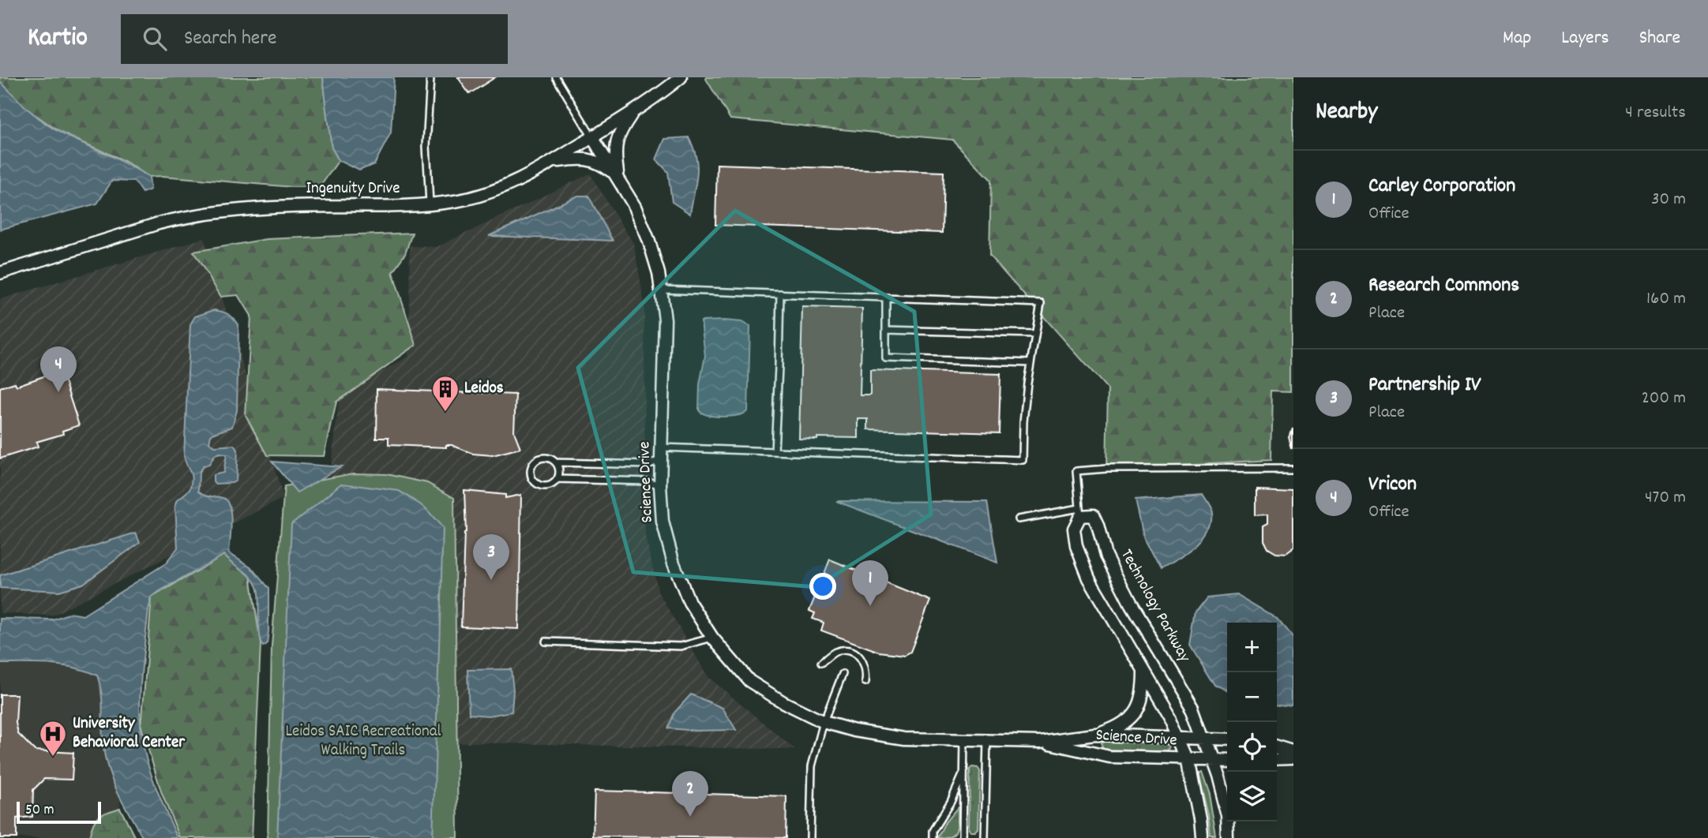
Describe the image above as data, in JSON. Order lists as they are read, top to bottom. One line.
{"streets":{"street":["Ingenuity Drive","Science Drive","Technology Parkway"]},"crossings":[["Ingenuity Drive","Science Drive"],["Science Drive","Technology Parkway"]],"parks":["Leidos SAIC Recreational Walking Trails"],"places":{"building":["Leidos"],"hospital":["University Behavioral Center"]},"scale_bar":"50 m","page":{"header":"Kartio","search":"Search here","nav":["Map","Layers","Share"],"heading":["Nearby","4 results"],"list":[{"mark":"1","name":"Carley Corporation","note":"Office","value":"30 m"},{"mark":"2","name":"Research Commons","note":"Place","value":"160 m"},{"mark":"3","name":"Partnership IV","note":"Place","value":"200 m"},{"mark":"4","name":"Vricon","note":"Office","value":"470 m"}],"pins":["4","3","1","2"],"map_buttons":["+","−"],"scale":"50 m"}}
